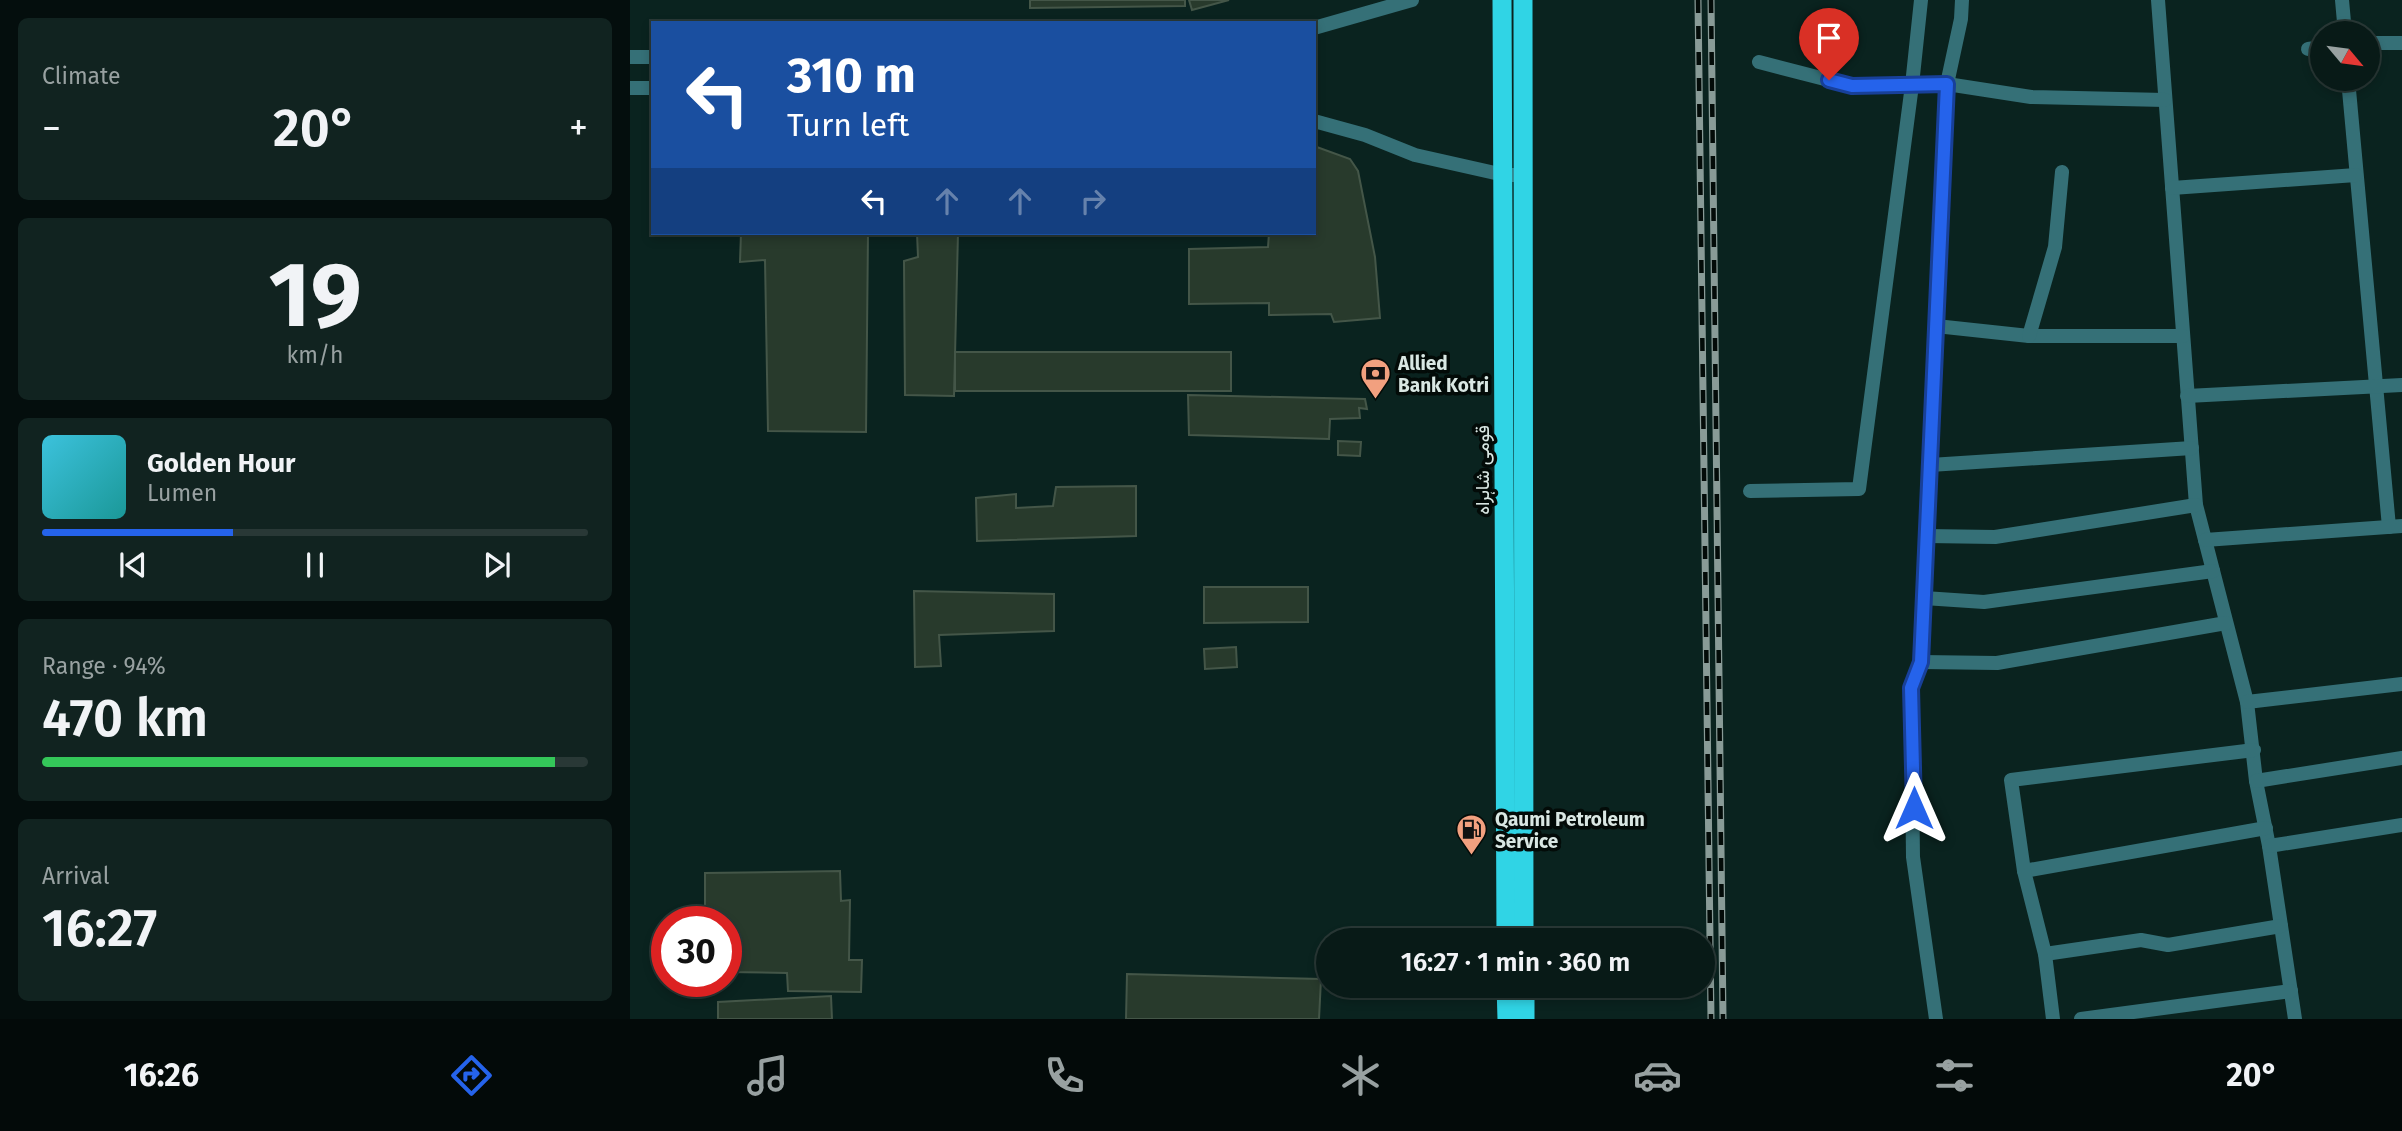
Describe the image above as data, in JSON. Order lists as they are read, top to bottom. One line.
{"streets":{"highway":["قومی شاہراہ"]},"places":{"bank":["Allied Bank Kotri"],"fuel station":["Qaumi Petroleum Service"]},"north":"bottom right","page":{"tile":["Climate",["19","km/h"],["Range · 94%","470 km"],["Arrival","16:27"]],"turn":["310 m","Turn left"],"heat":["−","20°","+"],"song":["Golden Hour","Lumen"],"limit":"30","trip":"16:27 · 1 min · 360 m","tabs":["16:26","20°"]}}
